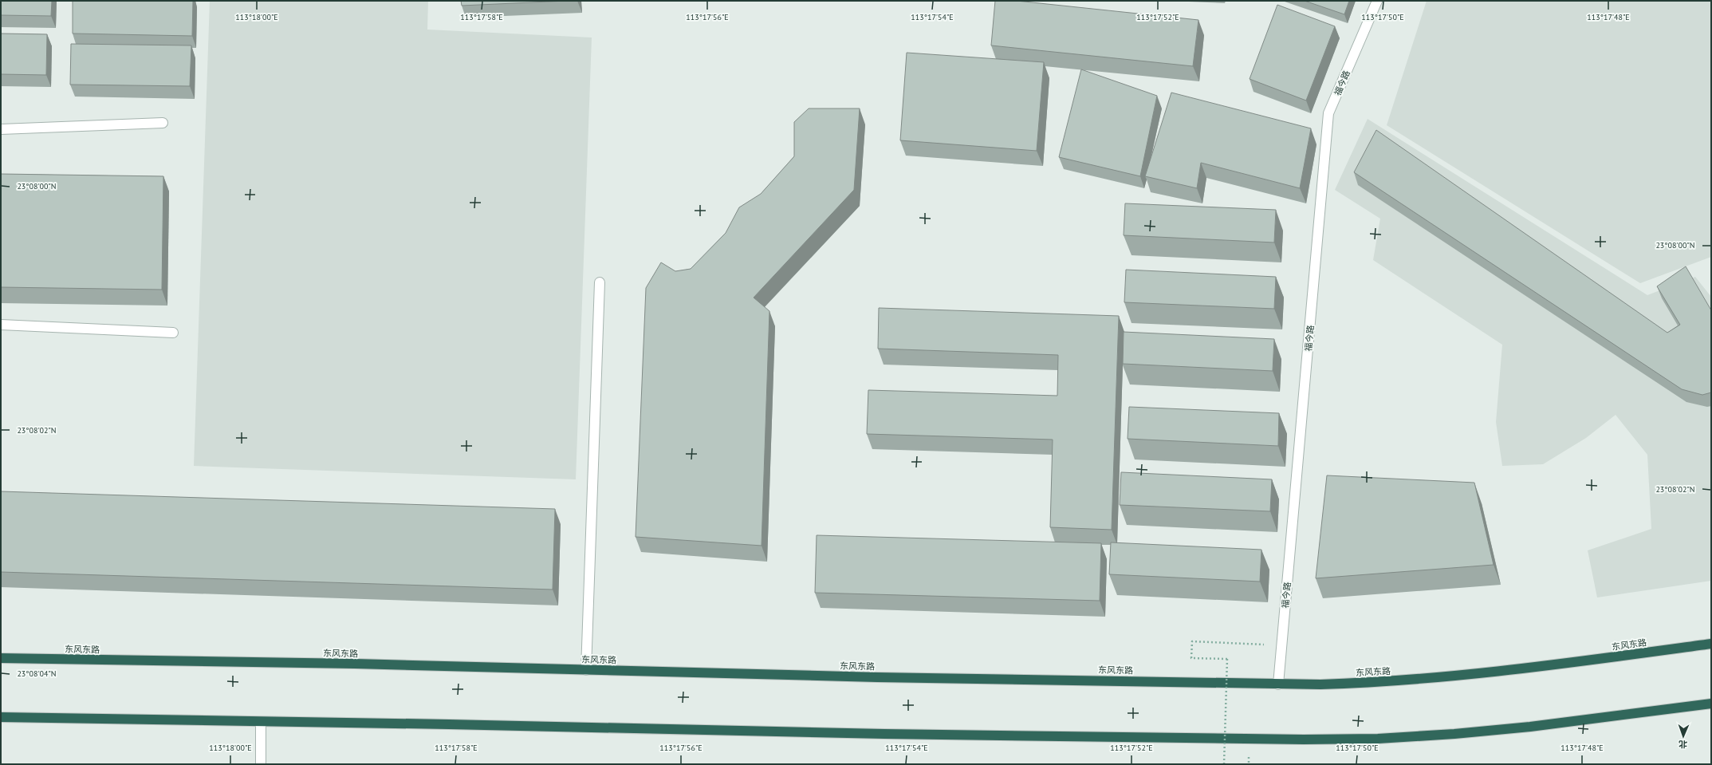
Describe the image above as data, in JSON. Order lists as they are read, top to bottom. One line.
{"streets":{"highway":["东风东路"],"street":["福今路"]},"crossings":[["福今路","东风东路"]],"north":"bottom","coordinates":["113°18'00\"E","113°17'58\"E","113°17'56\"E","113°17'54\"E","113°17'52\"E","113°17'50\"E","113°17'48\"E","23°08'00\"N","23°08'02\"N","23°08'04\"N"]}
